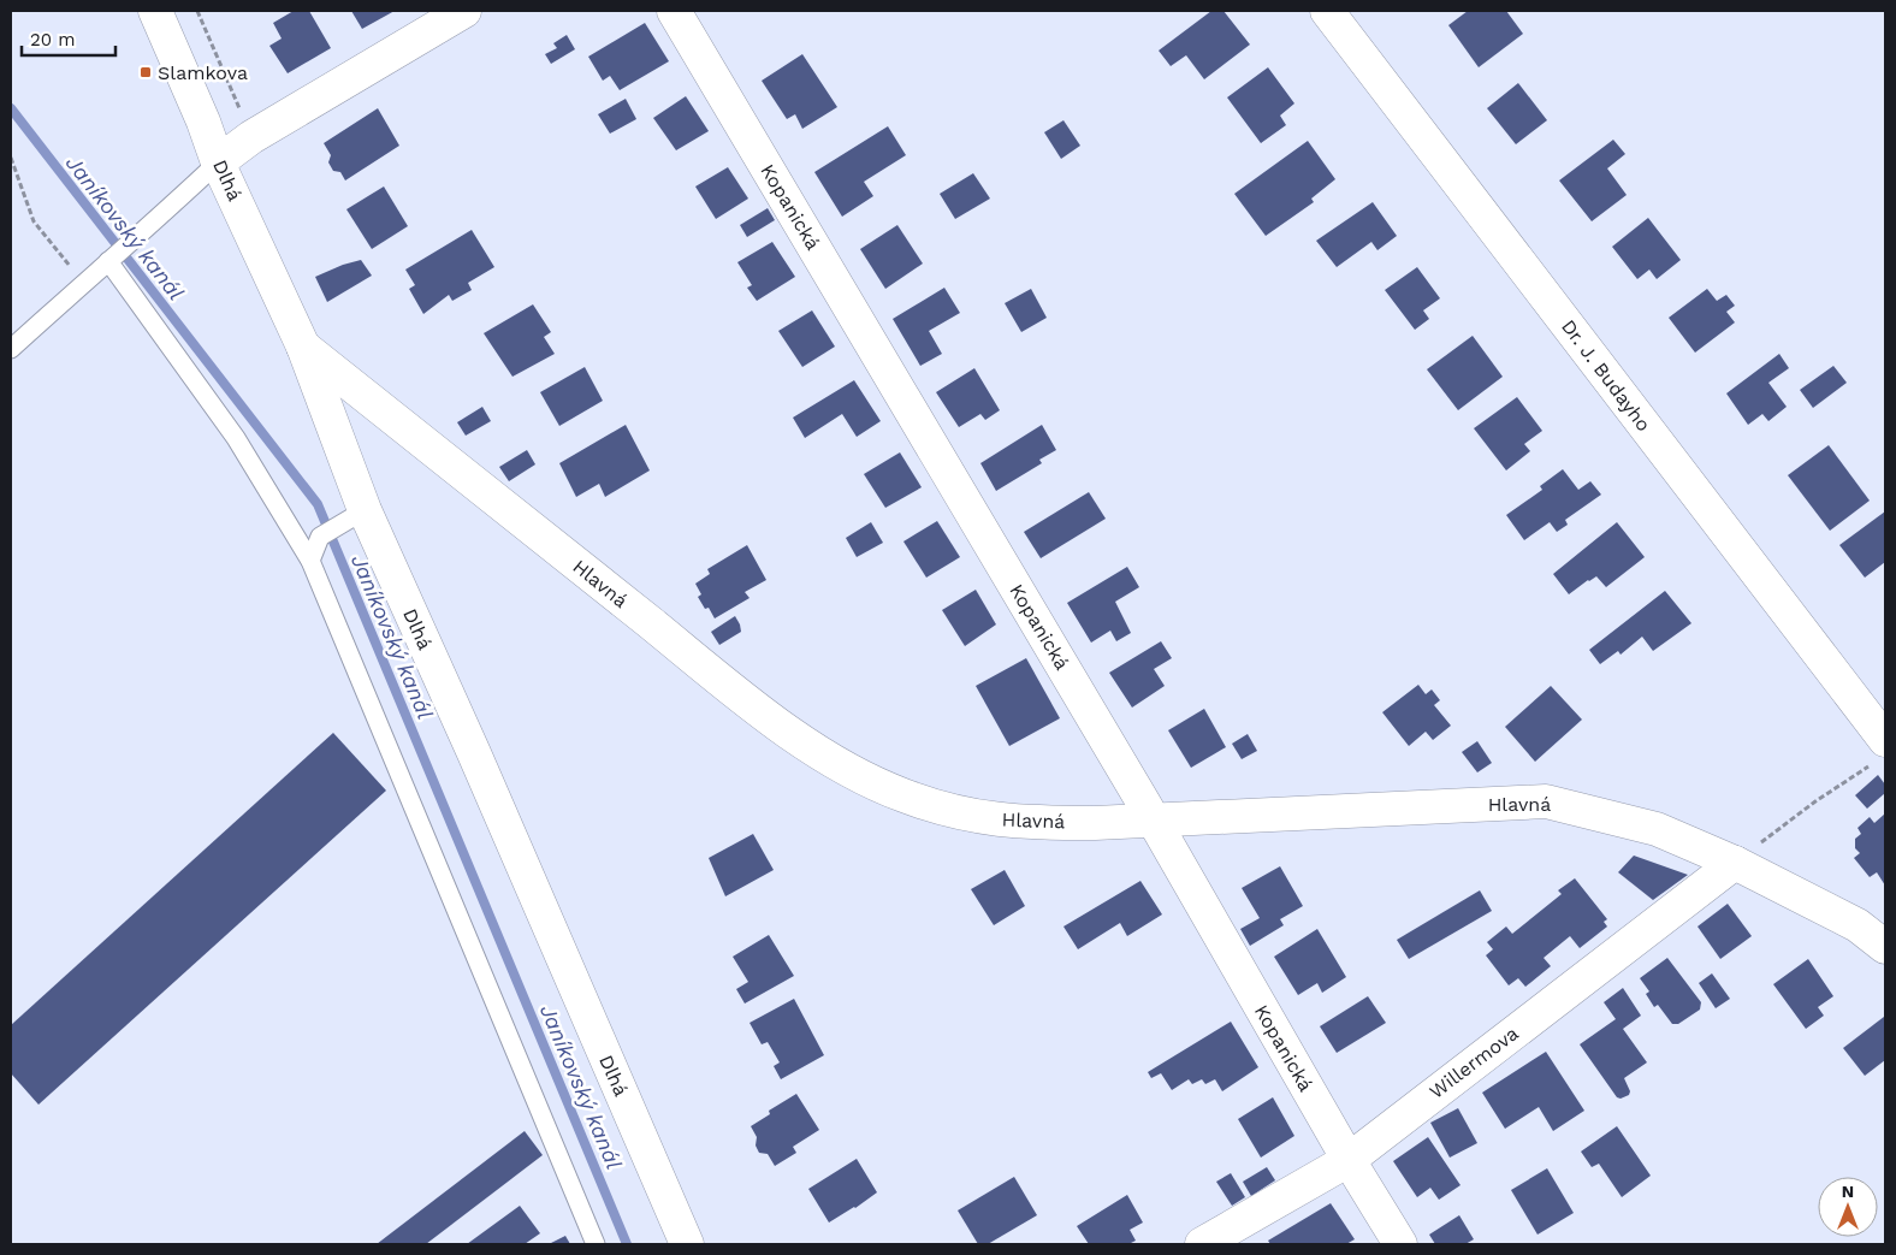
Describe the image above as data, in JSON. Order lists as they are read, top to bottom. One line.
{"streets":{"street":["Dlhá","Kopanická","Dr. J. Budayho","Hlavná","Willermova"]},"crossings":[["Dlhá","Hlavná"],["Kopanická","Hlavná"],["Kopanická","Willermova"],["Hlavná","Willermova"]],"water":["Janíkovský kanál"],"places":{"transit":["Slamkova"]},"scale_bar":"20 m","north":"top"}
